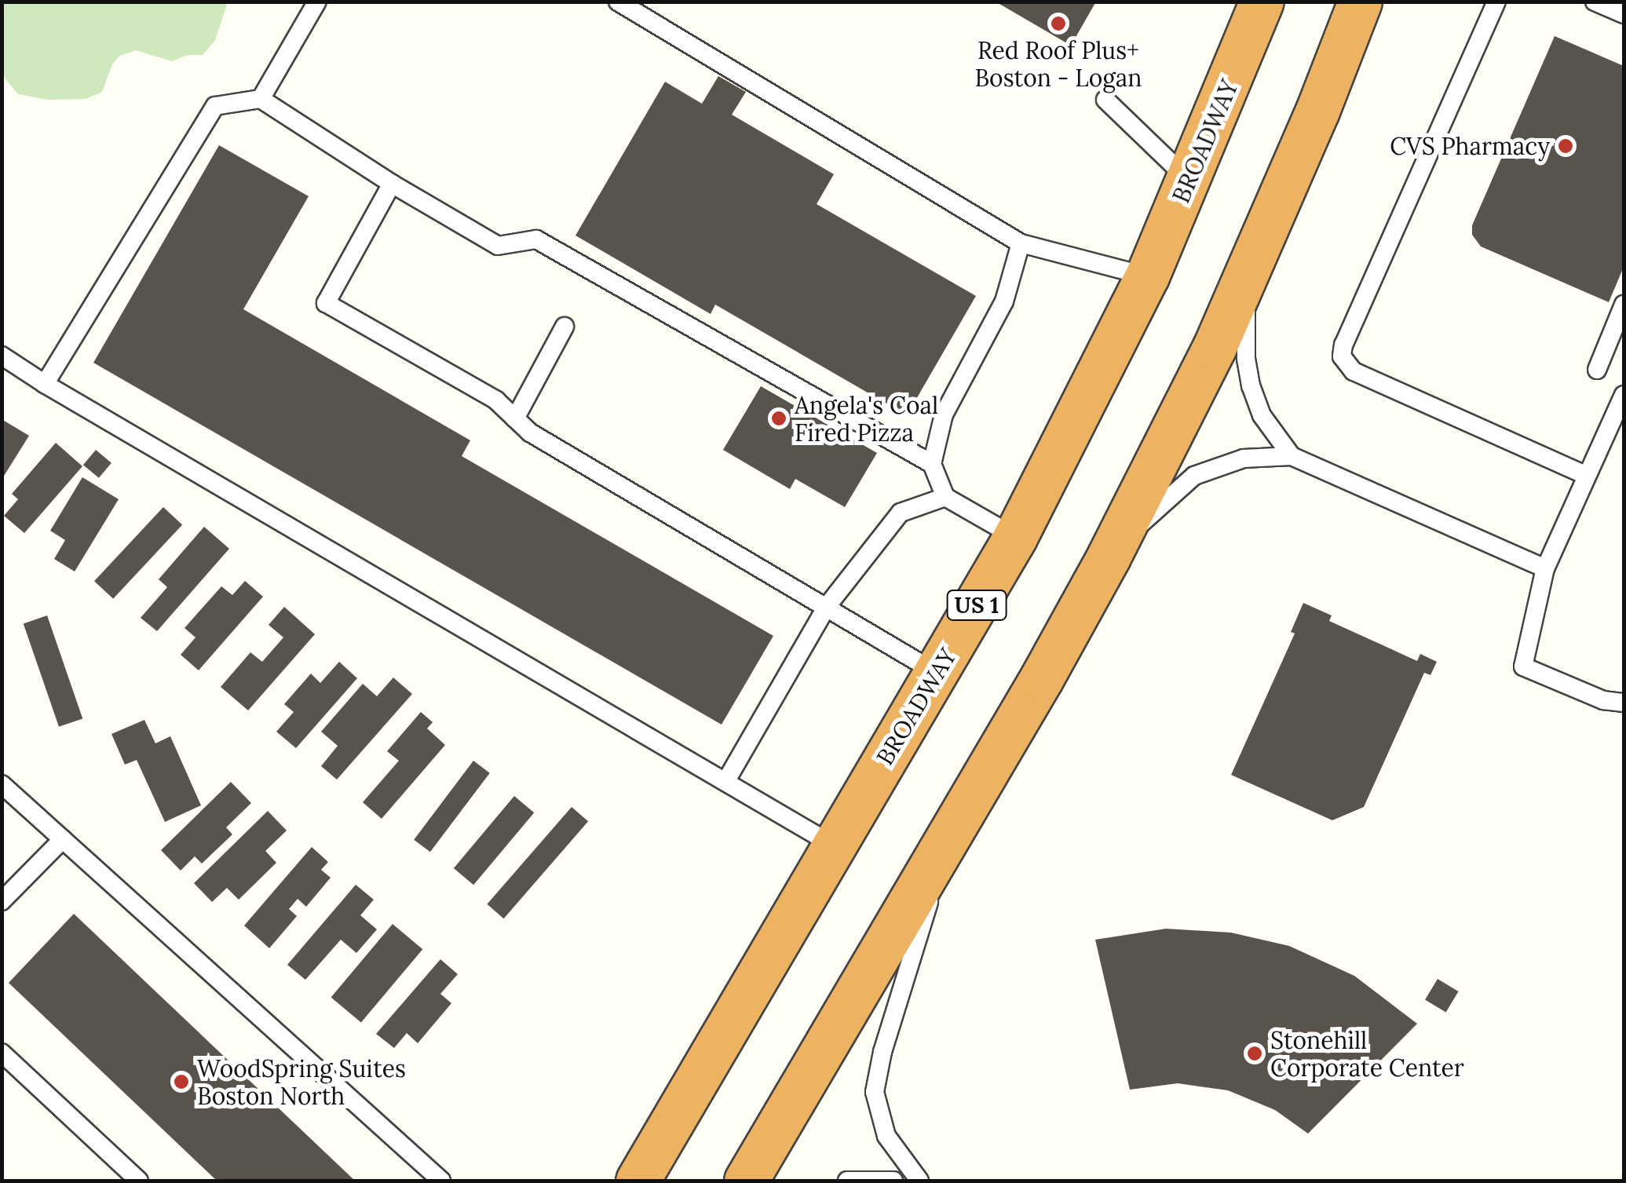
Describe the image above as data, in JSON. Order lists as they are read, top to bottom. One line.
{"streets":{"highway":["BROADWAY","US 1"]},"places":["Red Roof Plus+ Boston - Logan","CVS Pharmacy","Angela's Coal Fired Pizza","Stonehill Corporate Center","WoodSpring Suites Boston North"]}
